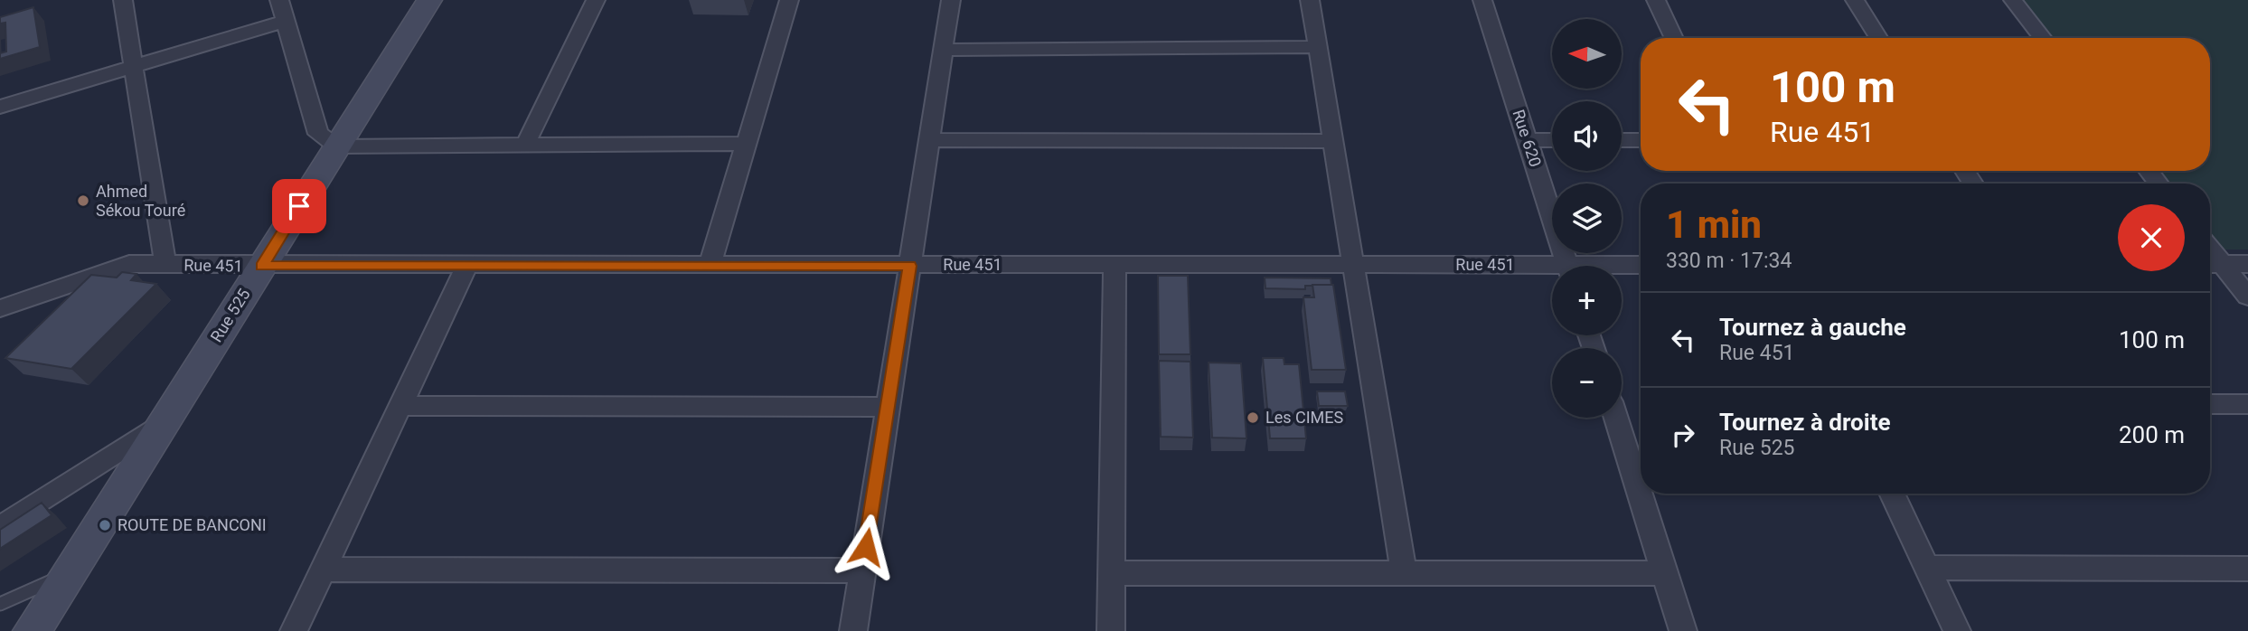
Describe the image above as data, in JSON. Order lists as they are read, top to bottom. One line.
{"streets":{"main road":["Rue 525"],"street":["Rue 620","Rue 451"]},"crossings":[["Rue 451","Rue 525"]],"places":["Ahmed Sékou Touré","Les CIMES","ROUTE DE BANCONI"],"north":"left","page":{"map_buttons":["+","−"],"turn":["100 m","Rue 451"],"heading":["1 min","330 m · 17:34"],"list":[{"name":"Tournez à gauche","note":"Rue 451","value":"100 m"},{"name":"Tournez à droite","note":"Rue 525","value":"200 m"}]}}
